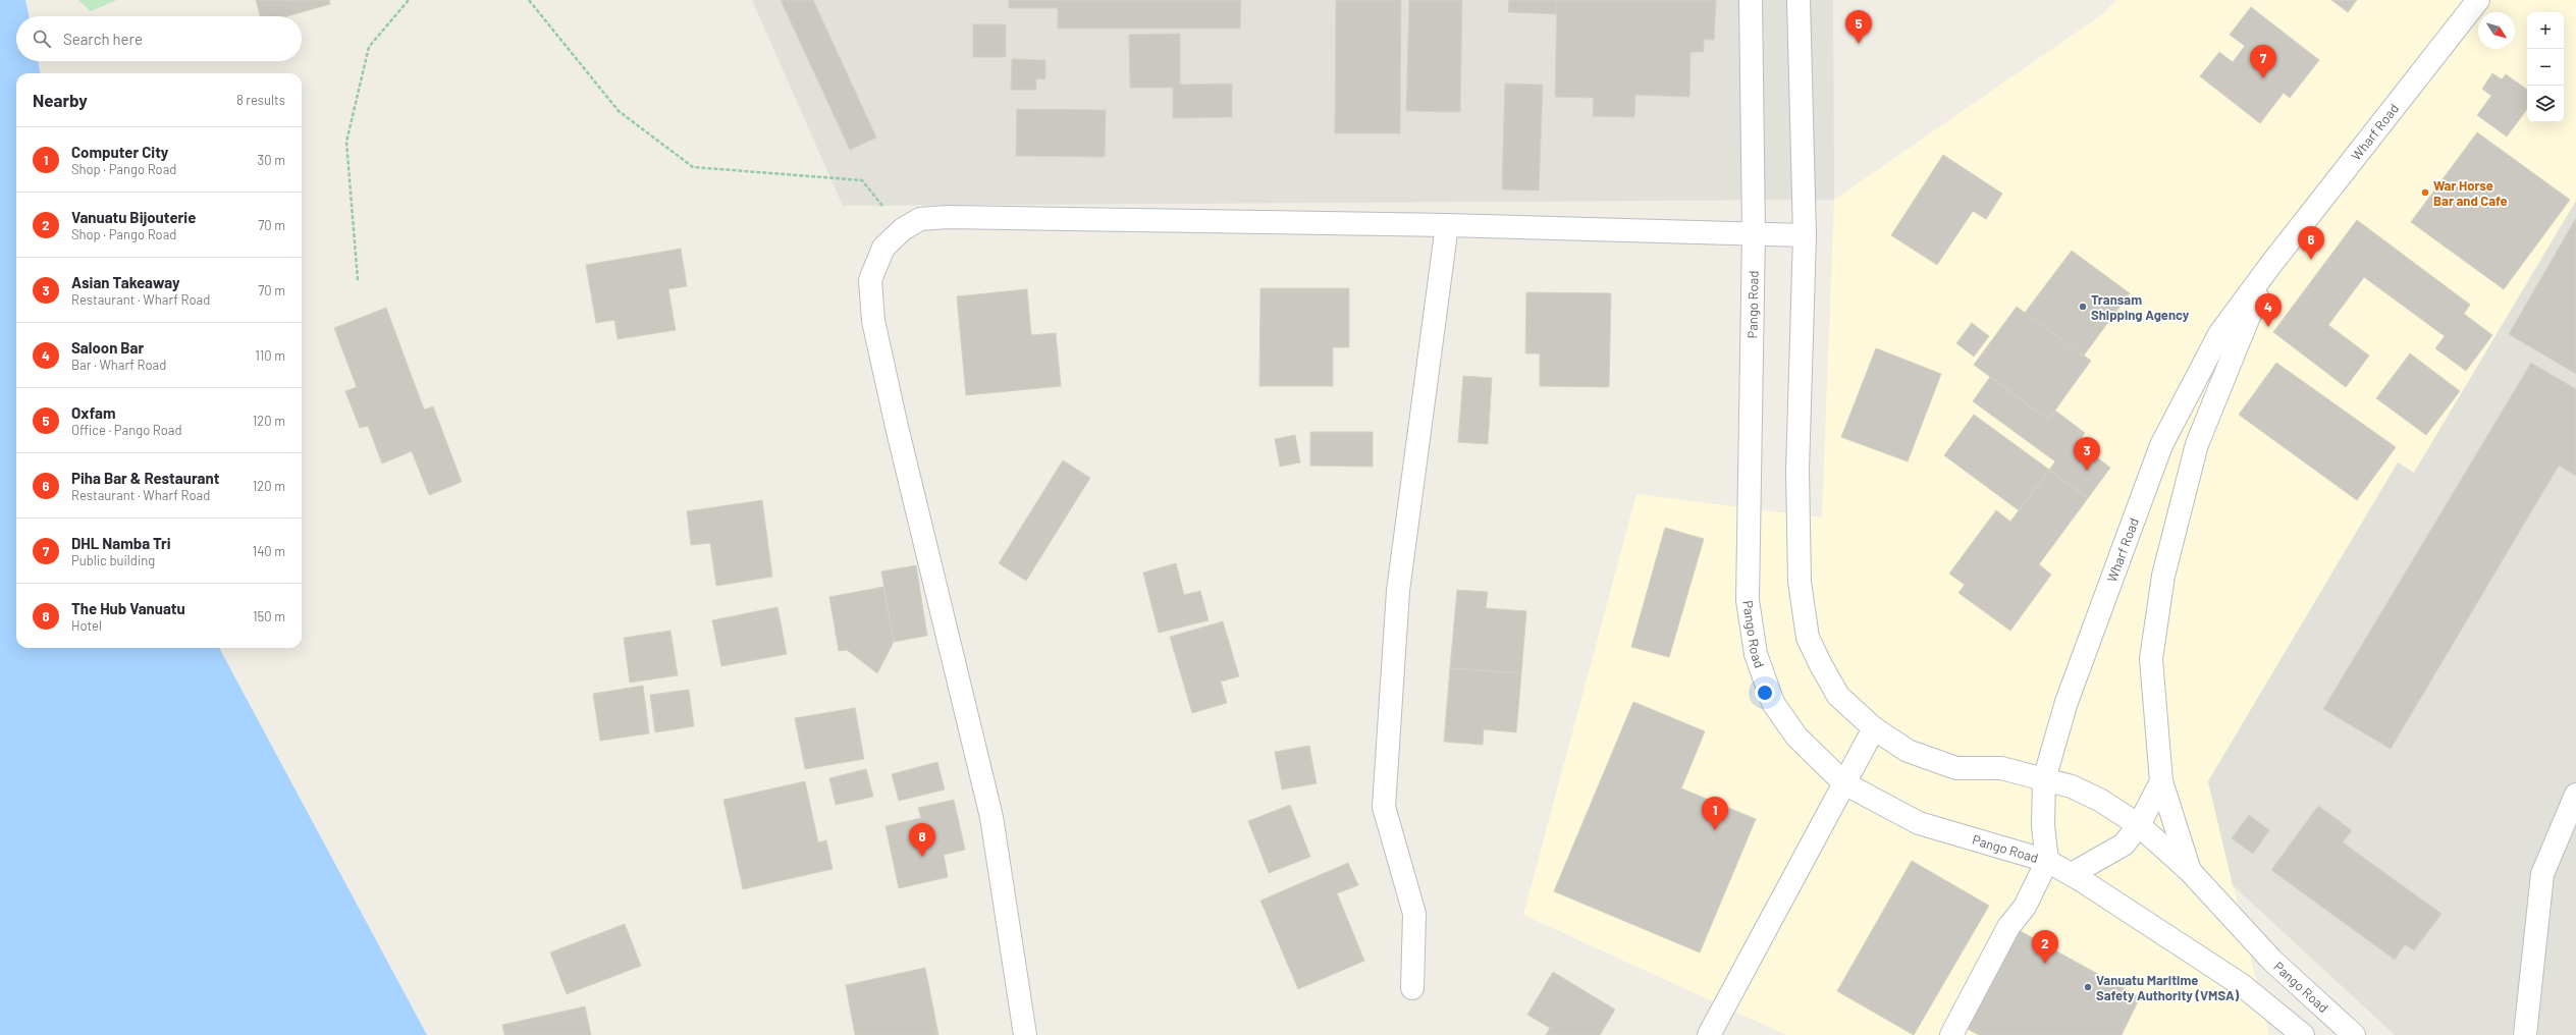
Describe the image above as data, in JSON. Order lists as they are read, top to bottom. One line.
{"streets":{"street":["Wharf Road","Pango Road"]},"crossings":[["Wharf Road","Pango Road"]],"places":["War Horse Bar and Cafe","Transam Shipping Agency","Vanuatu Maritime Safety Authority (VMSA)"],"north":"bottom right","page":{"pins":["5","7","6","4","3","1","8","2"],"map_buttons":["+","−"],"search":"Search here","heading":["Nearby","8 results"],"list":[{"mark":"1","name":"Computer City","note":"Shop · Pango Road","value":"30 m"},{"mark":"2","name":"Vanuatu Bijouterie","note":"Shop · Pango Road","value":"70 m"},{"mark":"3","name":"Asian Takeaway","note":"Restaurant · Wharf Road","value":"70 m"},{"mark":"4","name":"Saloon Bar","note":"Bar · Wharf Road","value":"110 m"},{"mark":"5","name":"Oxfam","note":"Office · Pango Road","value":"120 m"},{"mark":"6","name":"Piha Bar & Restaurant","note":"Restaurant · Wharf Road","value":"120 m"},{"mark":"7","name":"DHL Namba Tri","note":"Public building","value":"140 m"},{"mark":"8","name":"The Hub Vanuatu","note":"Hotel","value":"150 m"}]}}
